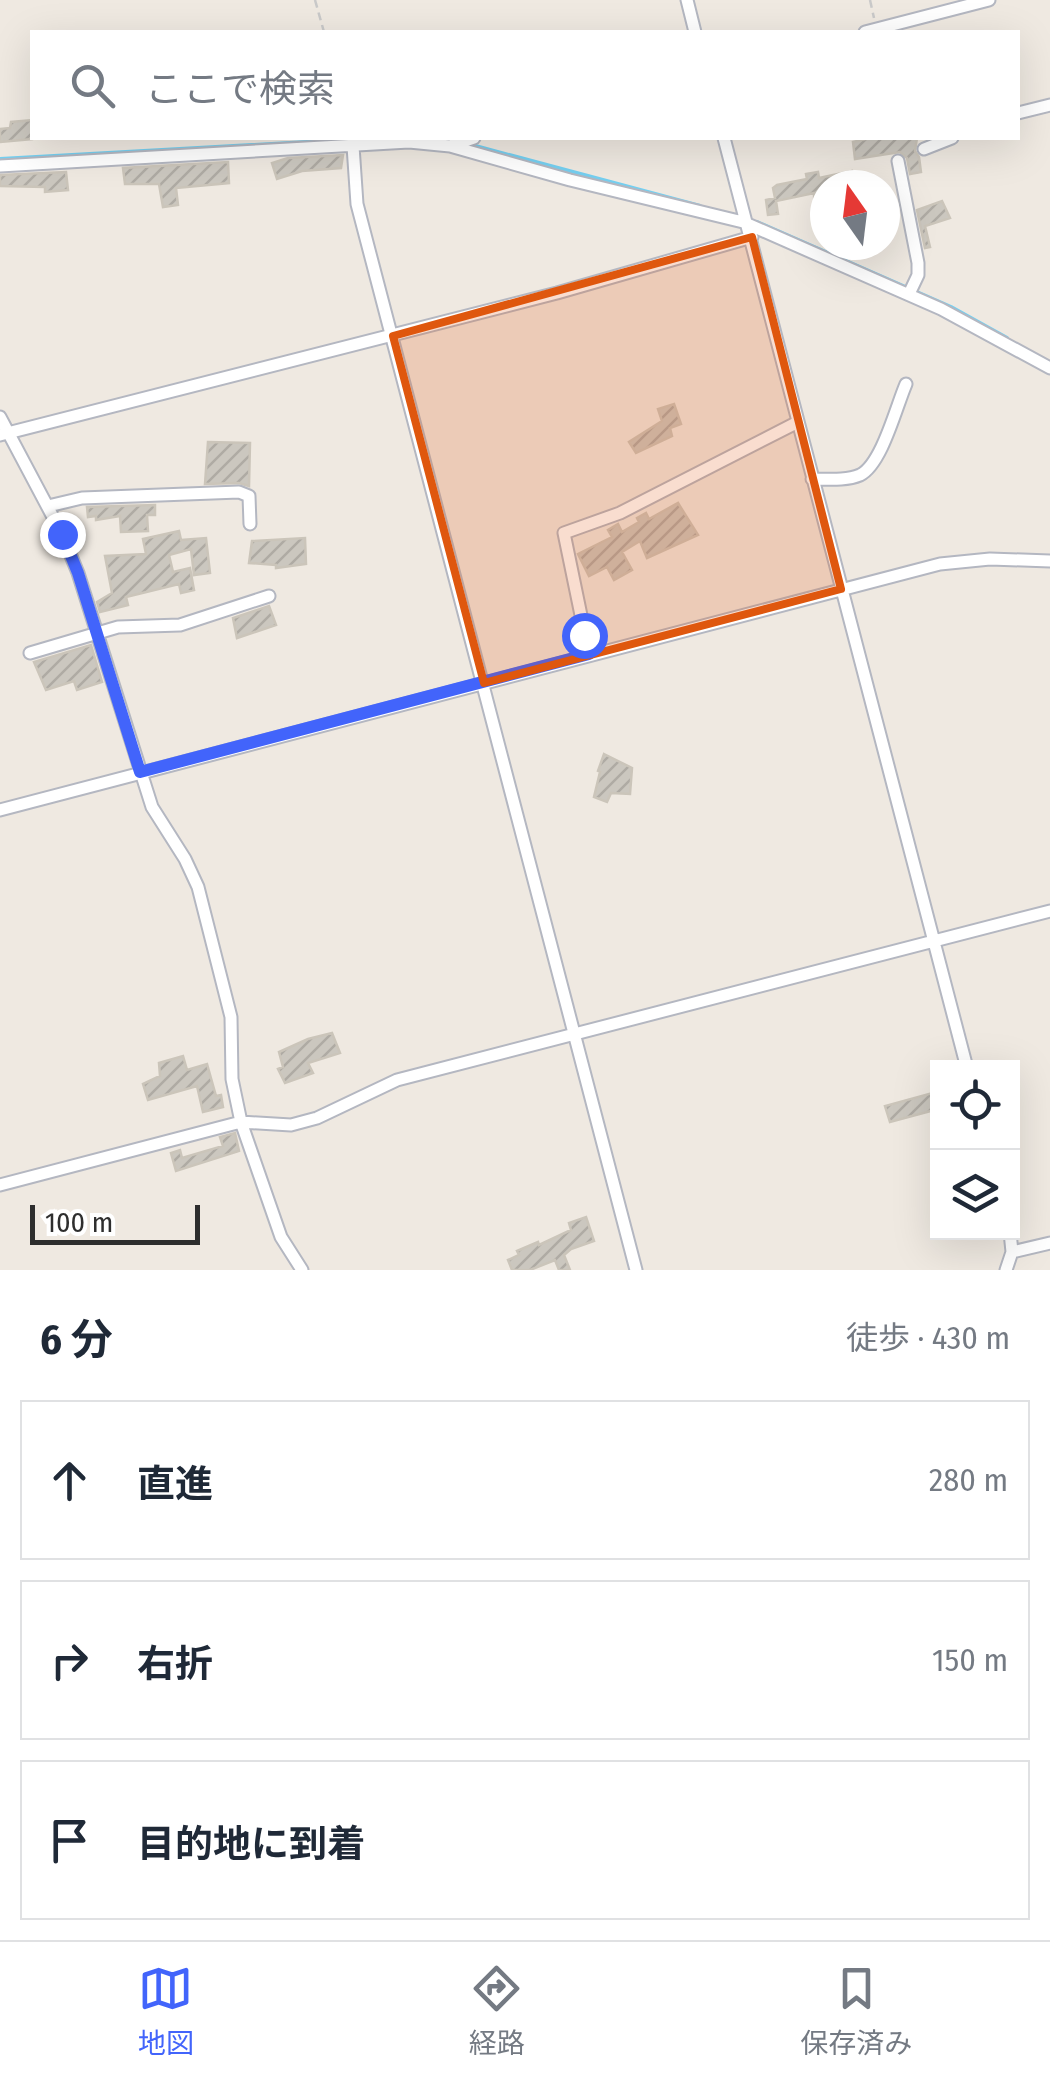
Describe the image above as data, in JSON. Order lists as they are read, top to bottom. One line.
{"scale_bar":"100 m","north":"top","page":{"search":"ここで検索","scale":"100 m","heading":["6 分","徒歩 · 430 m"],"list":[["直進","280 m"],["右折","150 m"],"目的地に到着"],"nav":["地図","経路","保存済み"]}}
